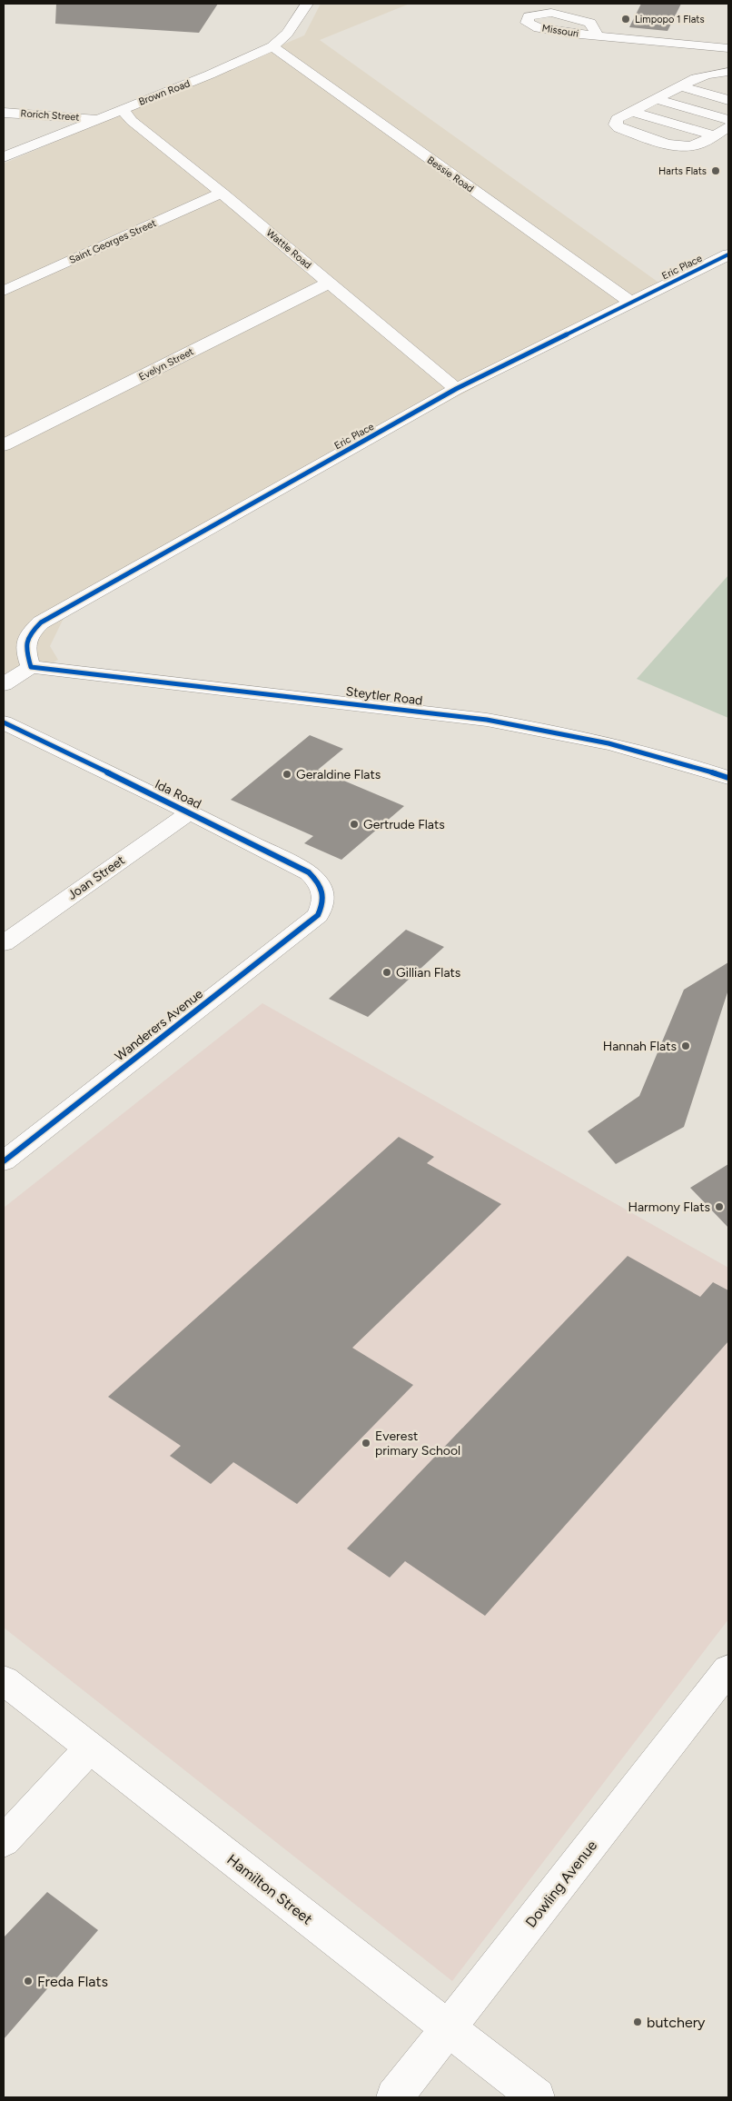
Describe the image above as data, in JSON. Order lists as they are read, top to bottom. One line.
{"streets":{"street":["Brown Road","Rorich Street","Bessie Road","Saint Georges Street","Wattle Road","Eric Place","Evelyn Street","Steytler Road","Ida Road","Joan Street","Wanderers Avenue","Dowling Avenue","Hamilton Street"]},"crossings":[["Brown Road","Rorich Street"],["Brown Road","Bessie Road"],["Brown Road","Wattle Road"],["Bessie Road","Eric Place"],["Saint Georges Street","Wattle Road"],["Wattle Road","Eric Place"],["Wattle Road","Evelyn Street"],["Eric Place","Steytler Road"],["Ida Road","Joan Street"],["Ida Road","Wanderers Avenue"],["Dowling Avenue","Hamilton Street"]],"places":["Limpopo 1 Flats","Harts Flats","Geraldine Flats","Gertrude Flats","Gillian Flats","Hannah Flats","Harmony Flats","Everest primary School","Freda Flats","butchery"]}
